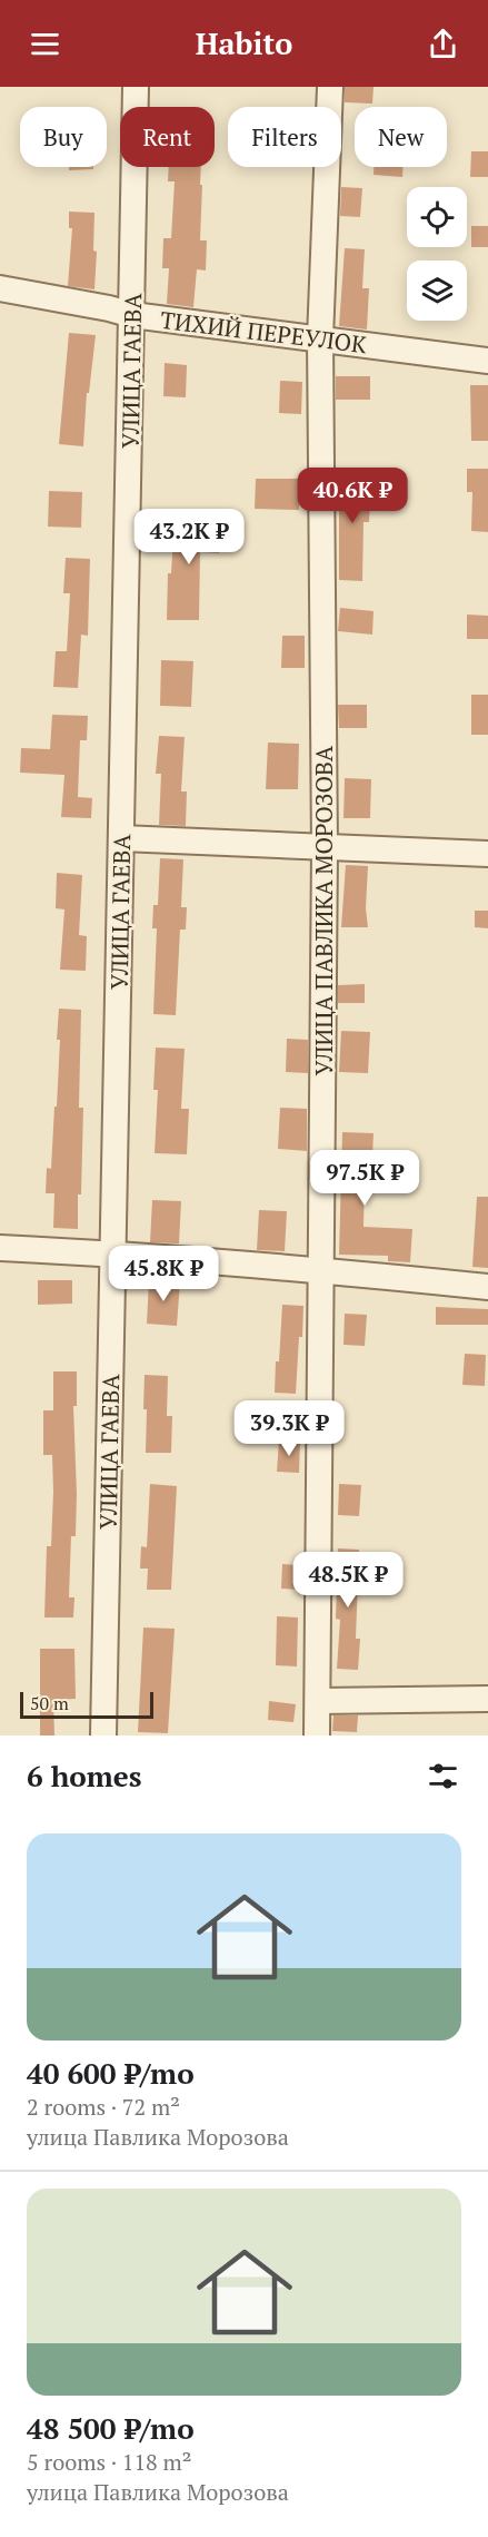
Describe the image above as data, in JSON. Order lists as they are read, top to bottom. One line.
{"streets":{"street":["ТИХИЙ ПЕРЕУЛОК","УЛИЦА ГАЕВА","УЛИЦА ПАВЛИКА МОРОЗОВА"]},"crossings":[["ТИХИЙ ПЕРЕУЛОК","УЛИЦА ГАЕВА"],["ТИХИЙ ПЕРЕУЛОК","УЛИЦА ПАВЛИКА МОРОЗОВА"]],"scale_bar":"50 m","page":{"header":"Habito","chip":["Buy","Rent","Filters","New"],"price":["40.6K ₽","43.2K ₽","97.5K ₽","45.8K ₽","39.3K ₽","48.5K ₽"],"scale":"50 m","heading":"6 homes","list":[{"name":"40 600 ₽/mo","note":"2 rooms · 72 m² · улица Павлика Морозова"},{"name":"48 500 ₽/mo","note":"5 rooms · 118 m² · улица Павлика Морозова"}]}}
